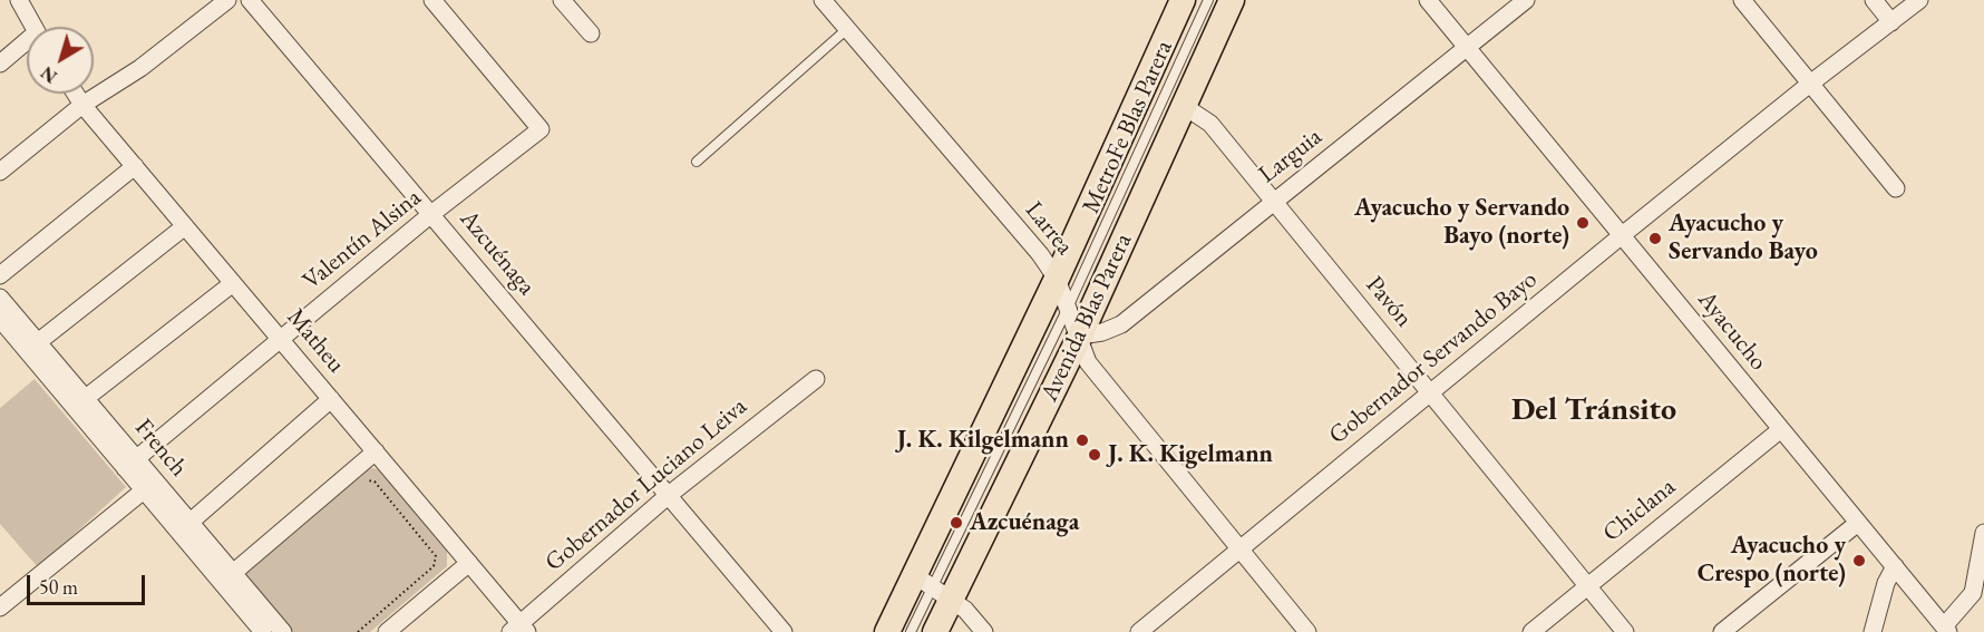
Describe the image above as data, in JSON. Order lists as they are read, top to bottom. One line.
{"streets":{"main road":["Avenida Blas Parera"],"street":["Larguia","Larrea","Valentín Alsina","Azcuénaga","Pavón","Ayacucho","Matheu","Gobernador Servando Bayo","French","Gobernador Luciano Leiva","Chiclana"],"lane":["MetroFe Blas Parera"]},"crossings":[["MetroFe Blas Parera","Larrea"],["MetroFe Blas Parera","Avenida Blas Parera"],["Larguia","Larrea"],["Larguia","Pavón"],["Larguia","Avenida Blas Parera"],["Larguia","Ayacucho"],["Larrea","Avenida Blas Parera"],["Larrea","Gobernador Servando Bayo"],["Valentín Alsina","Azcuénaga"],["Valentín Alsina","Matheu"],["Valentín Alsina","French"],["Azcuénaga","Gobernador Luciano Leiva"],["Pavón","Avenida Blas Parera"],["Pavón","Gobernador Servando Bayo"],["Pavón","Chiclana"],["Ayacucho","Gobernador Servando Bayo"],["Ayacucho","Chiclana"],["Matheu","Gobernador Luciano Leiva"]],"districts":["Del Tránsito"],"places":["Ayacucho y Servando Bayo (norte)","Ayacucho y Servando Bayo","J. K. Kilgelmann","J. K. Kigelmann","Azcuénaga","Ayacucho y Crespo (norte)"],"scale_bar":"50 m","north":"bottom left"}
